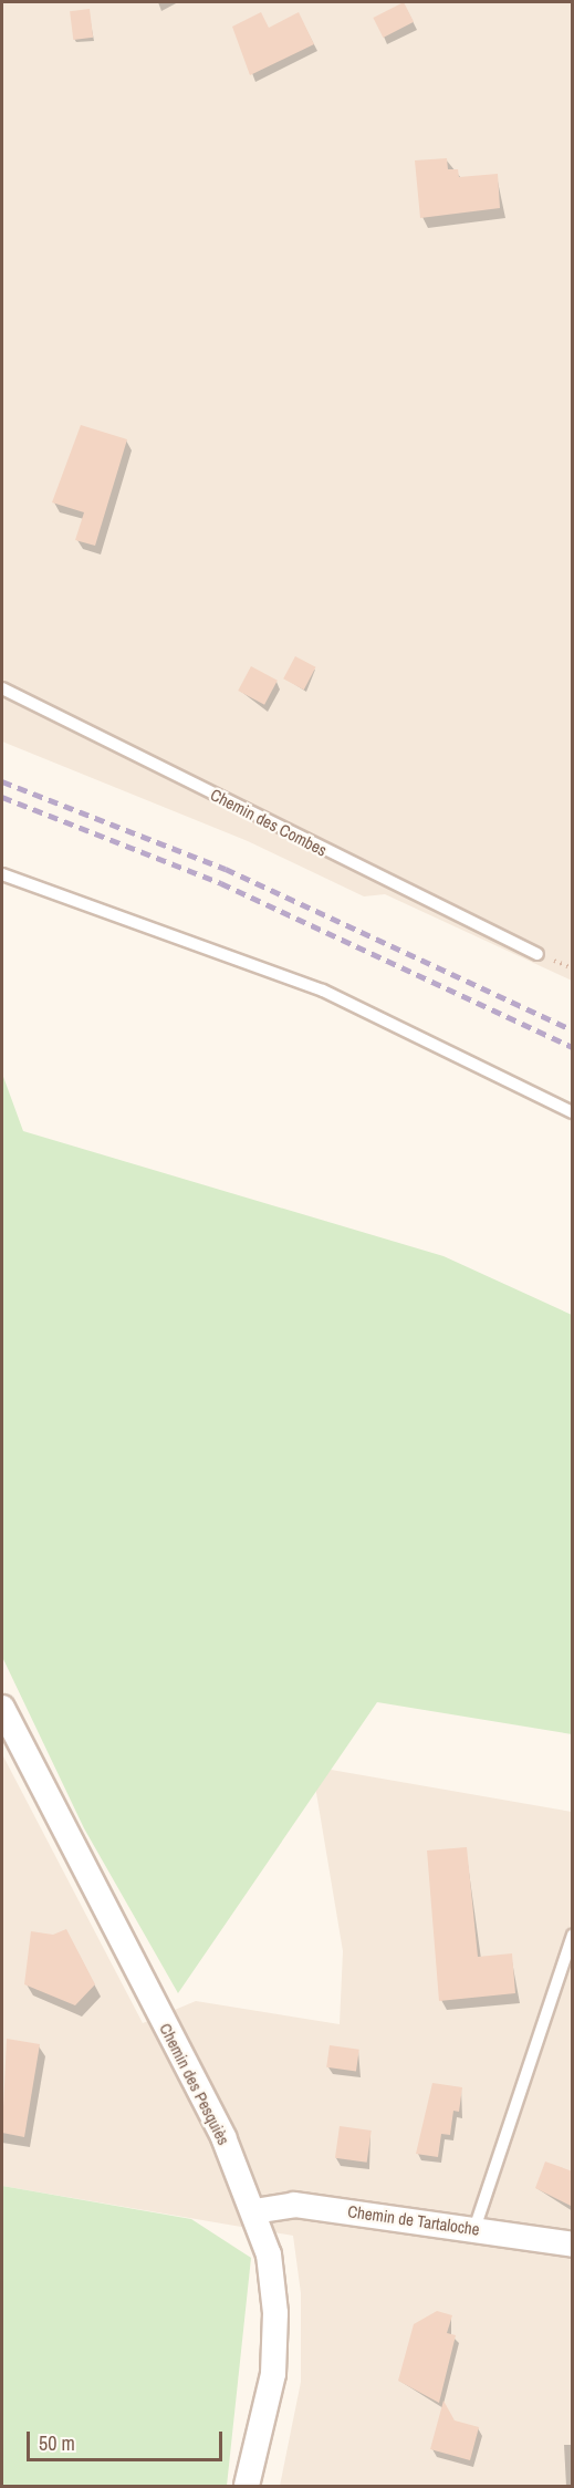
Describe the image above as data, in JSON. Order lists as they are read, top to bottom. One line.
{"streets":{"street":["Chemin des Pesquiès","Chemin de Tartaloche"],"lane":["Chemin des Combes"]},"crossings":[["Chemin des Pesquiès","Chemin de Tartaloche"]],"scale_bar":"50 m"}
